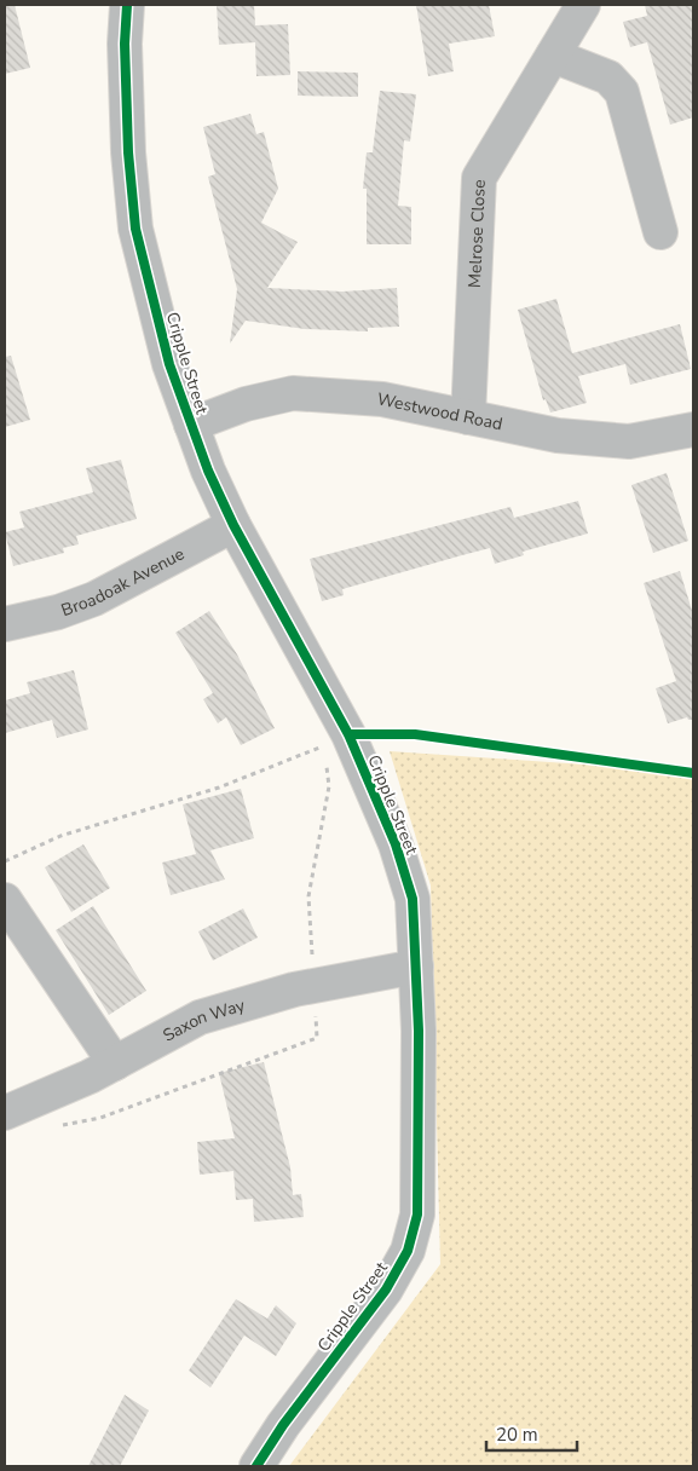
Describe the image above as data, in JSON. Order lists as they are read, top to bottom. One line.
{"streets":{"street":["Melrose Close","Cripple Street","Westwood Road","Broadoak Avenue","Saxon Way"]},"crossings":[["Melrose Close","Westwood Road"],["Cripple Street","Westwood Road"],["Cripple Street","Broadoak Avenue"],["Cripple Street","Saxon Way"]],"scale_bar":"20 m"}
